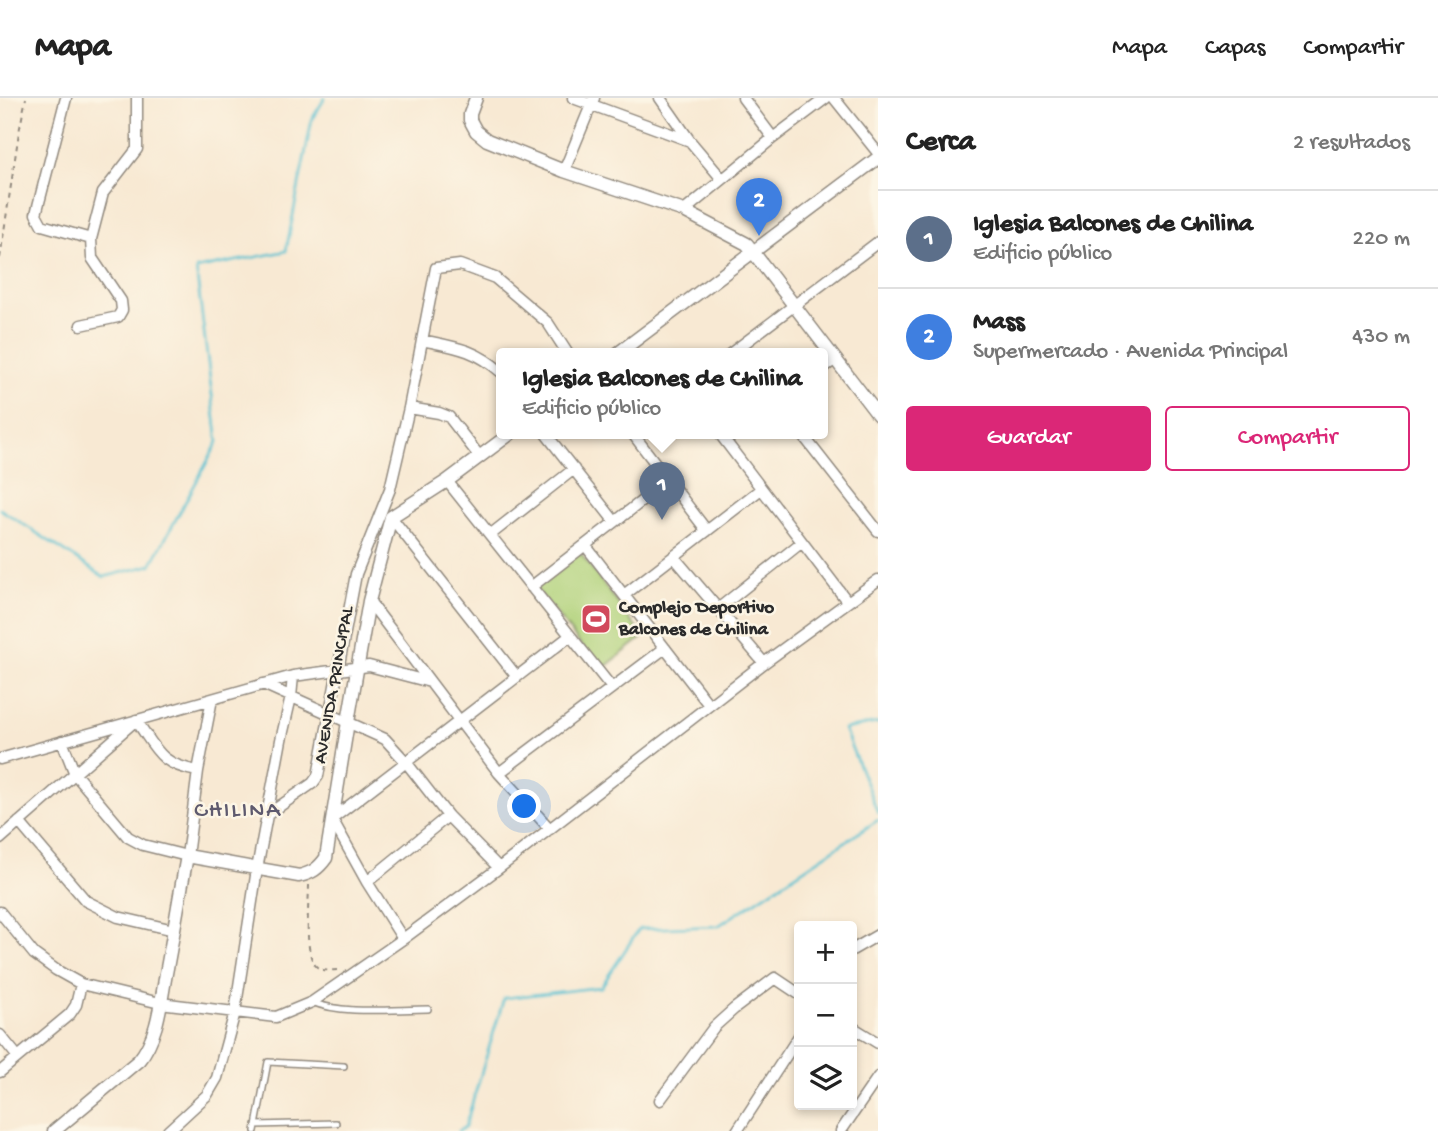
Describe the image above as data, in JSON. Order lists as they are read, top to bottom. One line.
{"streets":{"street":["AVENIDA PRINCIPAL"]},"districts":["CHILINA"],"places":{"sports":["Complejo Deportivo Balcones de Chilina"]},"page":{"header":"Mapa","nav":["Mapa","Capas","Compartir"],"heading":["Cerca","2 resultados"],"pins":["2","1"],"list":[{"mark":"1","name":"Iglesia Balcones de Chilina","note":"Edificio público","value":"220 m"},{"mark":"2","name":"Mass","note":"Supermercado · Avenida Principal","value":"430 m"}],"popup":["Iglesia Balcones de Chilina","Edificio público"],"buttons":["Guardar","Compartir"],"map_buttons":["+","−"]}}
